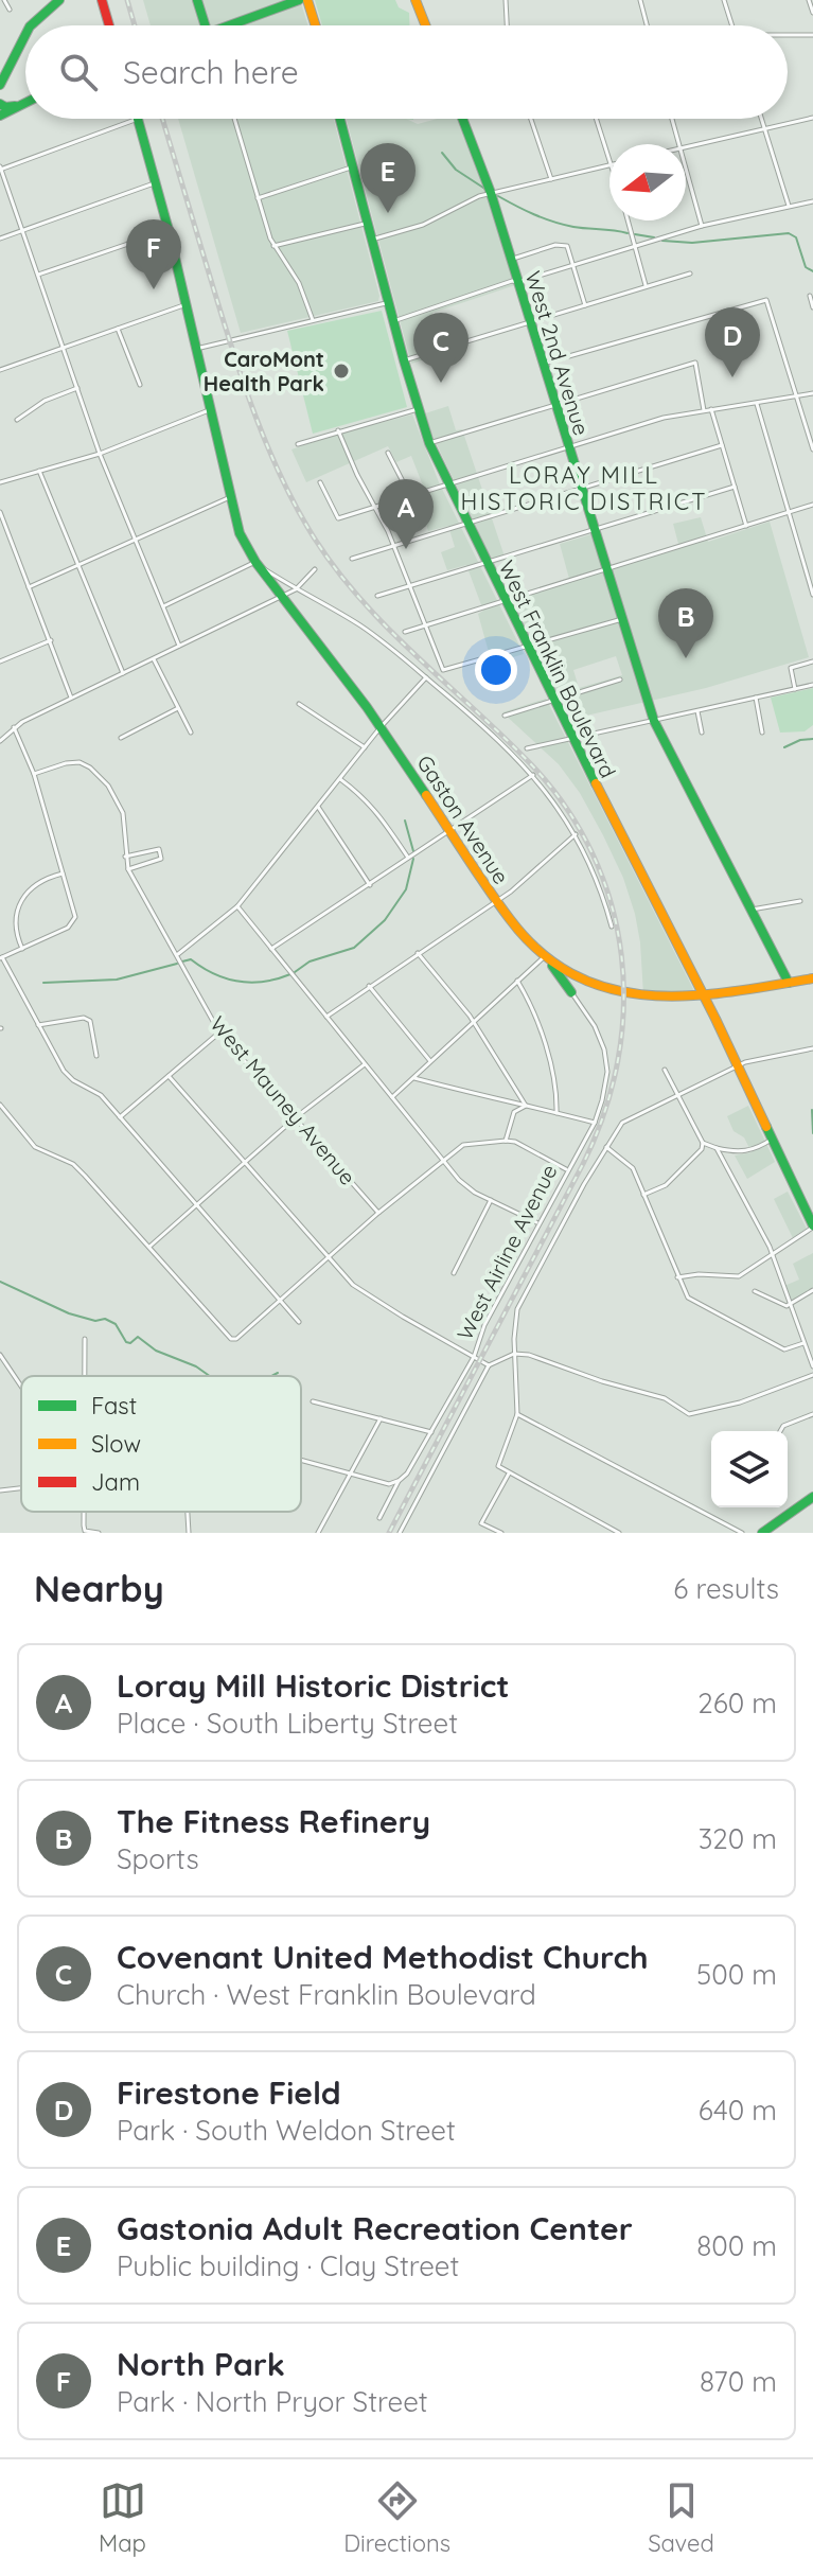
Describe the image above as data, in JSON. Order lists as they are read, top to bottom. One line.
{"streets":{"main road":["West 2nd Avenue","West Franklin Boulevard","Gaston Avenue"],"street":["West Mauney Avenue","West Airline Avenue"]},"crossings":[["West 2nd Avenue","Gaston Avenue"],["West Franklin Boulevard","Gaston Avenue"]],"districts":["LORAY MILL HISTORIC DISTRICT"],"places":["CaroMont Health Park"],"legend":["Fast","Slow","Jam"],"north":"left","page":{"search":"Search here","pins":["E","F","D","C","A","B"],"heading":["Nearby","6 results"],"list":[{"mark":"A","name":"Loray Mill Historic District","note":"Place · South Liberty Street","value":"260 m"},{"mark":"B","name":"The Fitness Refinery","note":"Sports","value":"320 m"},{"mark":"C","name":"Covenant United Methodist Church","note":"Church · West Franklin Boulevard","value":"500 m"},{"mark":"D","name":"Firestone Field","note":"Park · South Weldon Street","value":"640 m"},{"mark":"E","name":"Gastonia Adult Recreation Center","note":"Public building · Clay Street","value":"800 m"},{"mark":"F","name":"North Park","note":"Park · North Pryor Street","value":"870 m"}],"nav":["Map","Directions","Saved"]}}
